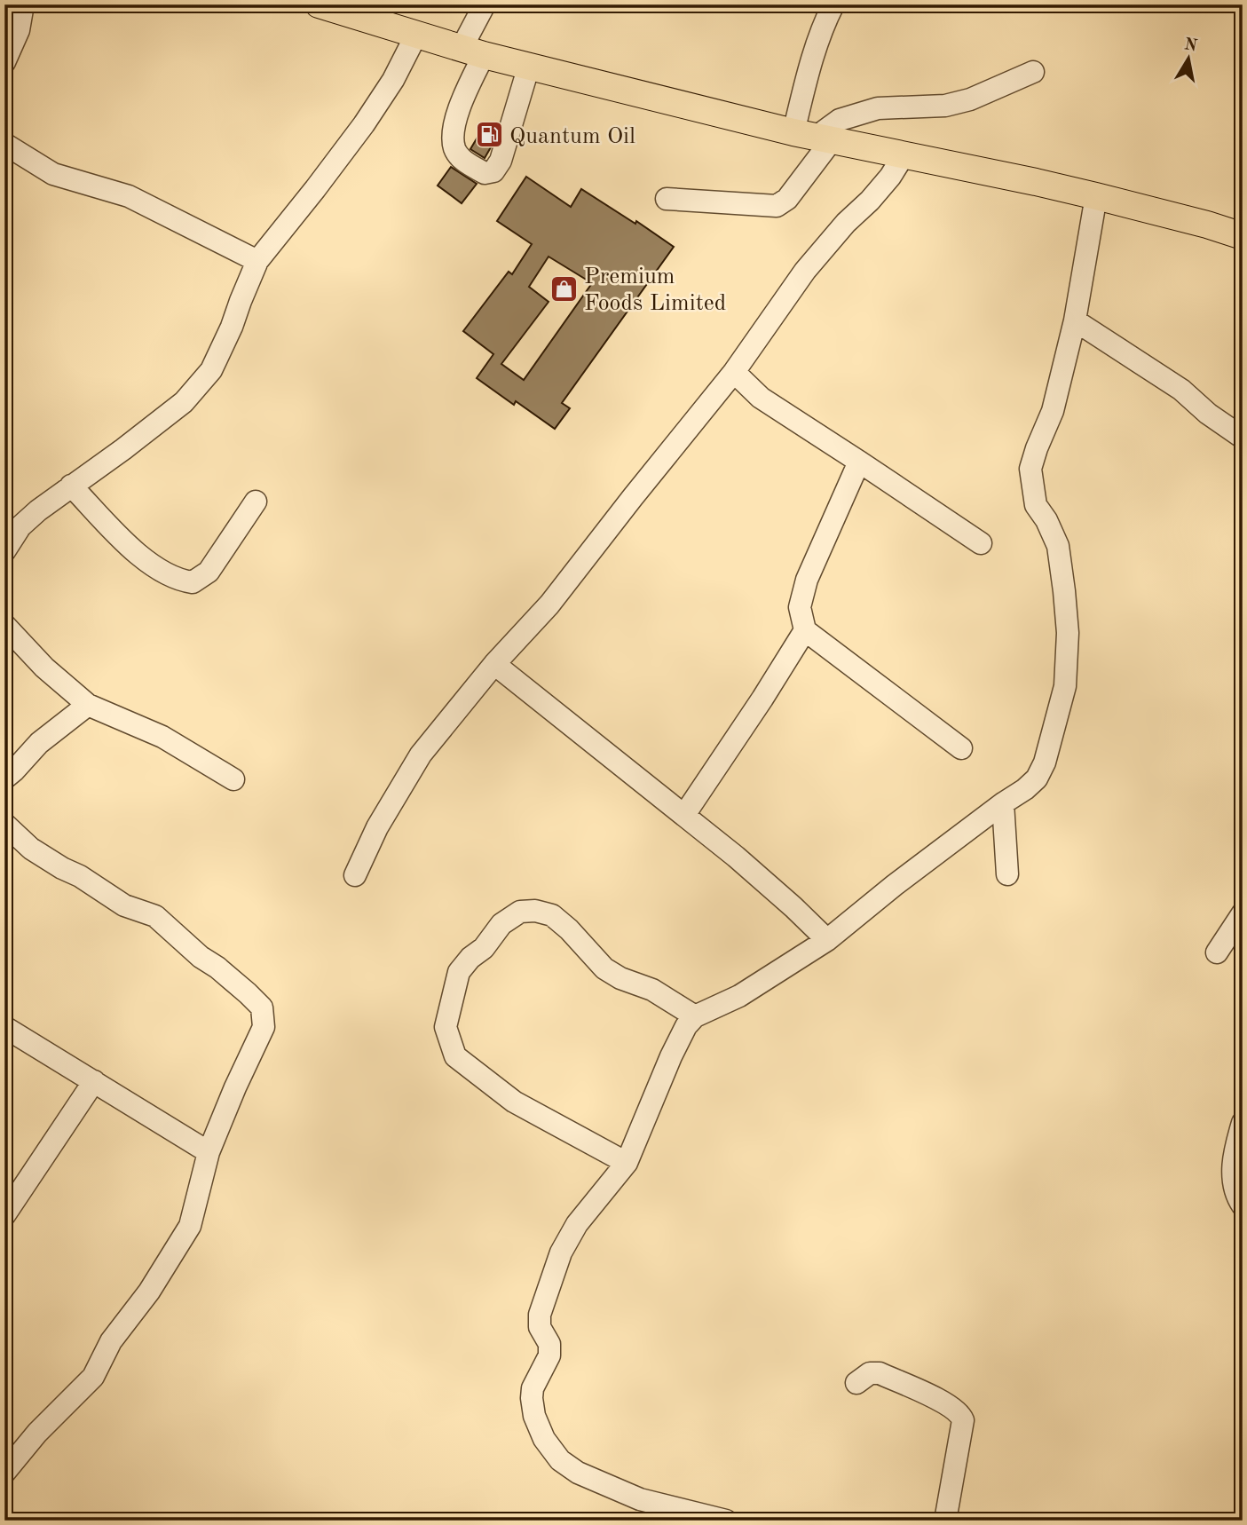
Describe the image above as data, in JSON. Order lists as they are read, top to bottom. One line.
{"places":{"fuel station":["Quantum Oil"],"shop":["Premium Foods Limited"]},"north":"top"}
